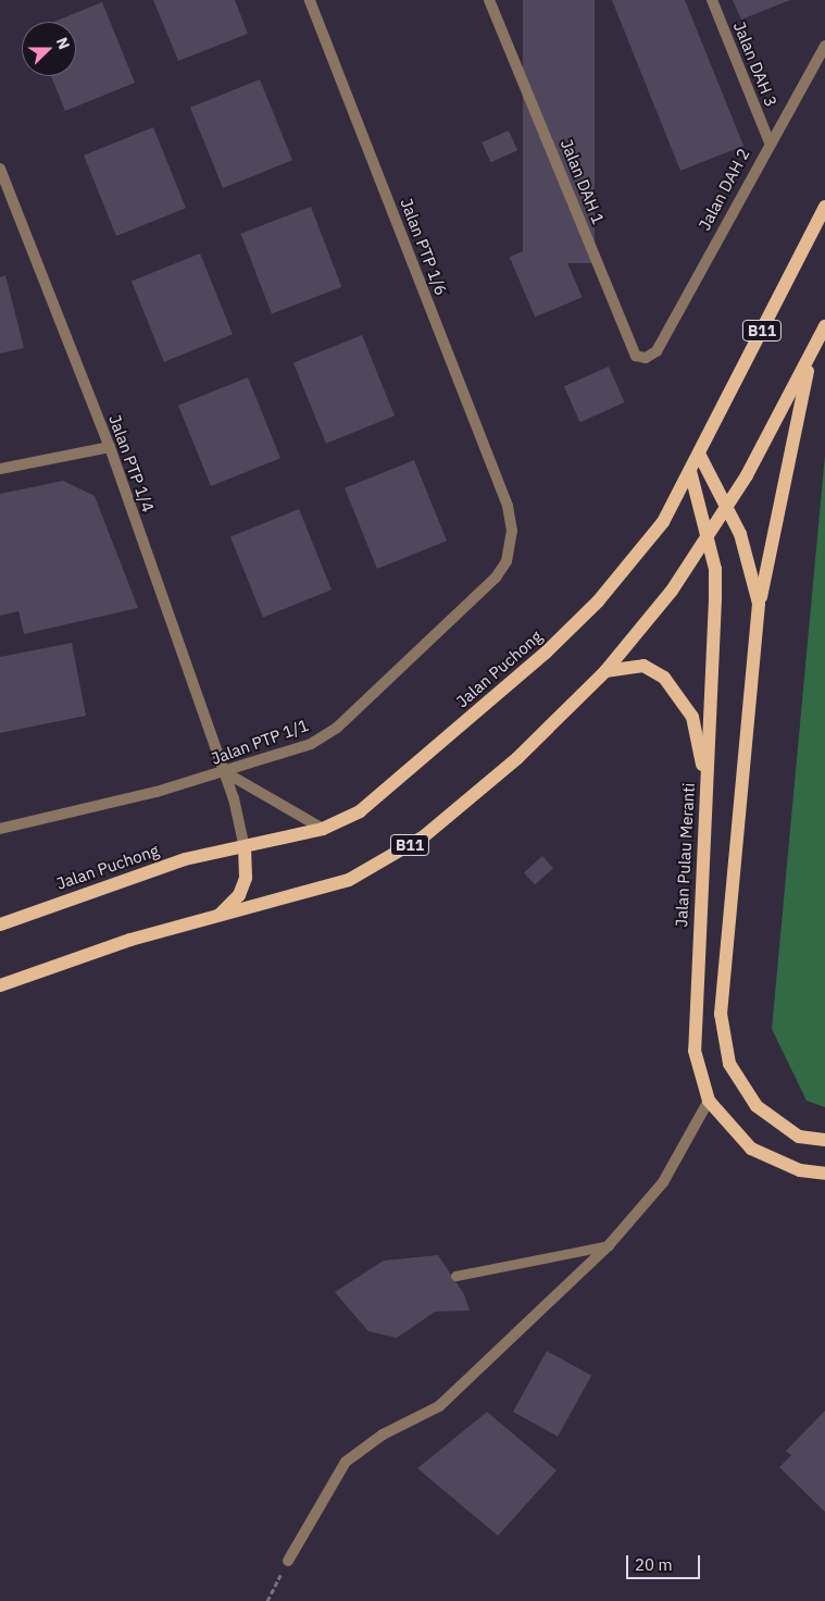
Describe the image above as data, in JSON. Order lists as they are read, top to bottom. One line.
{"streets":{"main road":["B11","Jalan Puchong","Jalan Pulau Meranti"],"street":["Jalan DAH 3","Jalan DAH 1","Jalan DAH 2","Jalan PTP 1/6","Jalan PTP 1/4","Jalan PTP 1/1"]},"crossings":[["Jalan DAH 3","Jalan DAH 2"],["Jalan DAH 1","Jalan DAH 2"],["Jalan PTP 1/6","Jalan PTP 1/1"],["B11","Jalan Pulau Meranti"],["Jalan PTP 1/4","Jalan Puchong"],["Jalan PTP 1/4","Jalan PTP 1/1"],["Jalan Puchong","Jalan Pulau Meranti"]],"scale_bar":"20 m","north":"right"}
